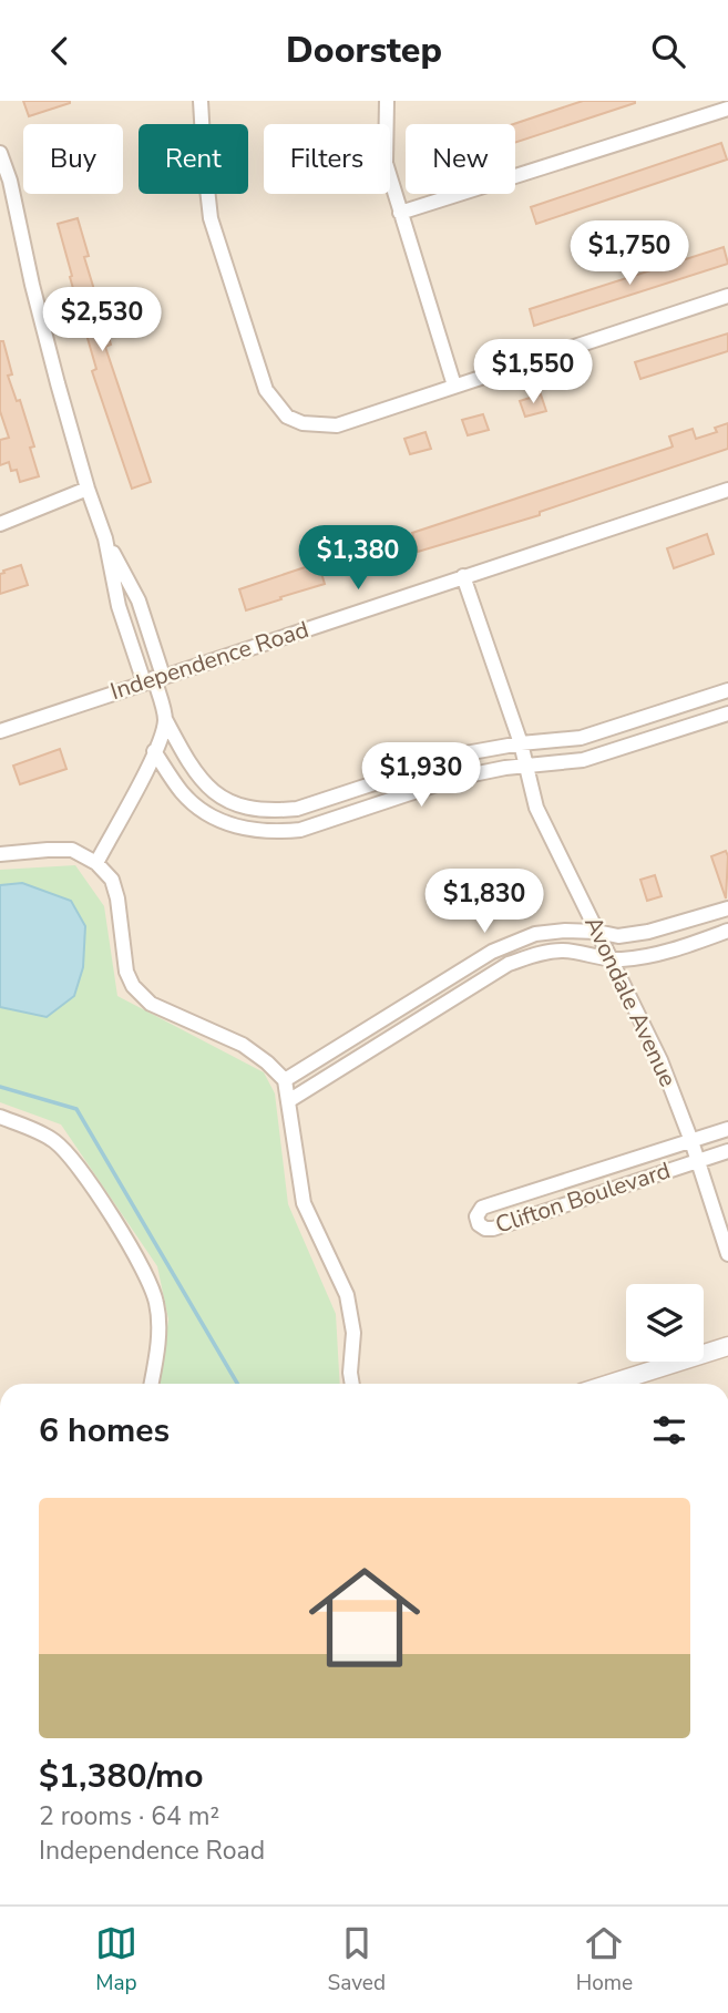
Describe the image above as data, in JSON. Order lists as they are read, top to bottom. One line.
{"streets":{"street":["Independence Road","Avondale Avenue","Clifton Boulevard"]},"crossings":[["Independence Road","Avondale Avenue"],["Avondale Avenue","Clifton Boulevard"]],"page":{"header":"Doorstep","chip":["Buy","Rent","Filters","New"],"price":["$1,750","$2,530","$1,550","$1,380","$1,930","$1,830"],"heading":"6 homes","list":[{"name":"$1,380/mo","note":"2 rooms · 64 m² · Independence Road"}],"tabs":["Map","Saved","Home"]}}
